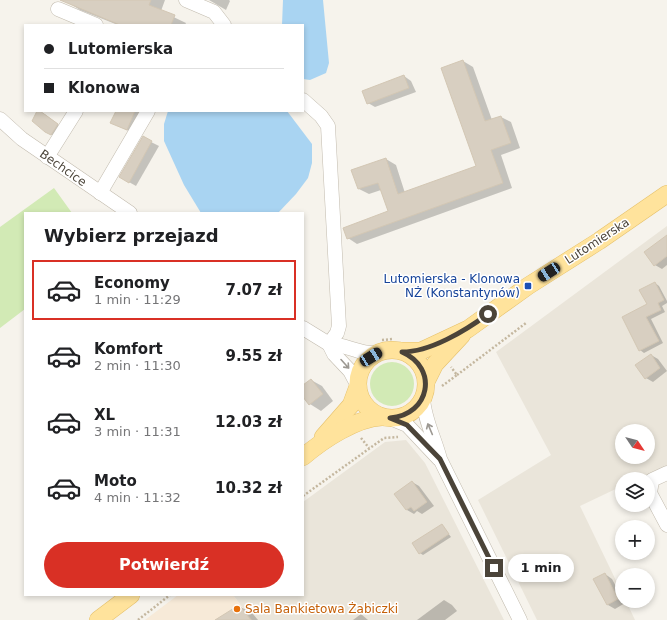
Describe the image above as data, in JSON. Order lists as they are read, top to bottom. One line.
{"streets":{"main road":["Lutomierska"],"street":["Bechcice"]},"places":{"transit":["Lutomierska - Klonowa NŻ (Konstantynów)"],"other":["Sala Bankietowa Żabiczki"]},"north":"bottom right","page":{"banner":["Lutomierska","Klonowa"],"heading":"Wybierz przejazd","list":[{"name":"Economy","note":"1 min · 11:29","value":"7.07 zł"},{"name":"Komfort","note":"2 min · 11:30","value":"9.55 zł"},{"name":"XL","note":"3 min · 11:31","value":"12.03 zł"},{"name":"Moto","note":"4 min · 11:32","value":"10.32 zł"}],"map_buttons":["+","−"],"buttons":"Potwierdź","bubble":"1 min"}}
